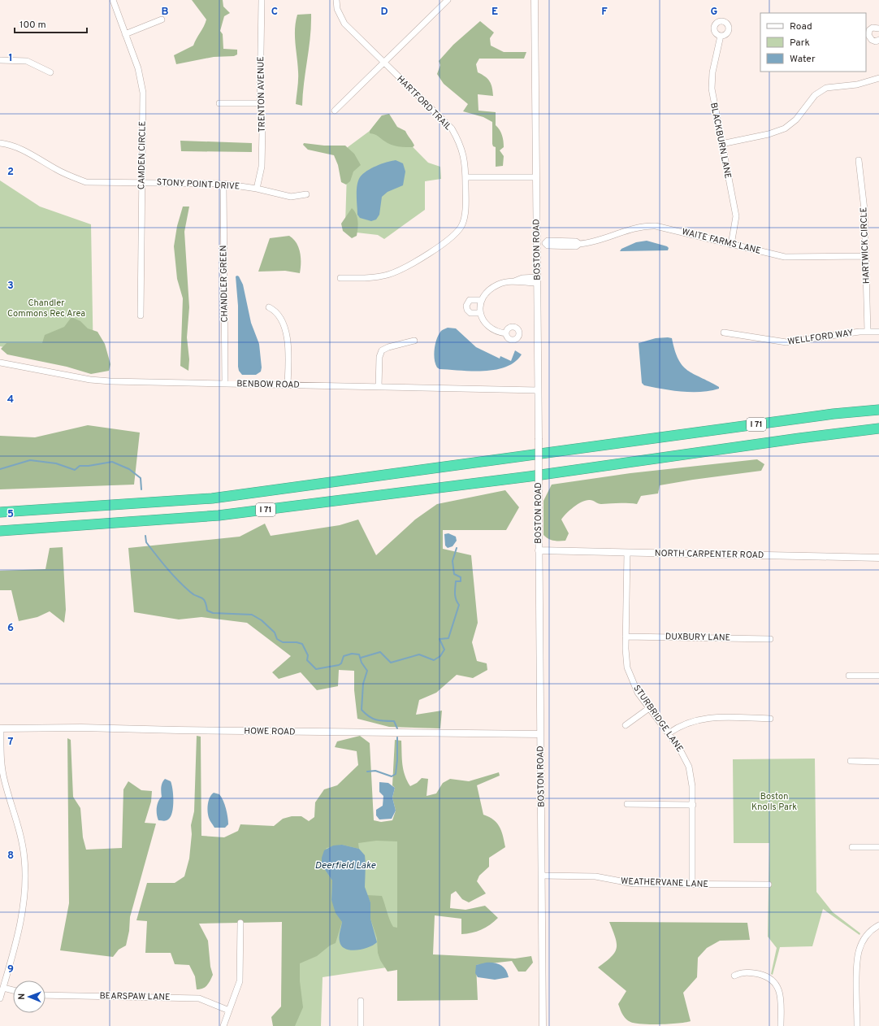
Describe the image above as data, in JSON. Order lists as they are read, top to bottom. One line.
{"streets":{"highway":["I 71"],"street":["TRENTON AVENUE","HARTFORD TRAIL","BLACKBURN LANE","CAMDEN CIRCLE","STONY POINT DRIVE","WAITE FARMS LANE","HARTWICK CIRCLE","BOSTON ROAD","CHANDLER GREEN","WELLFORD WAY","BENBOW ROAD","NORTH CARPENTER ROAD","DUXBURY LANE","STURBRIDGE LANE","HOWE ROAD","WEATHERVANE LANE","BEARSPAW LANE"]},"crossings":[["TRENTON AVENUE","STONY POINT DRIVE"],["BLACKBURN LANE","WAITE FARMS LANE"],["CAMDEN CIRCLE","STONY POINT DRIVE"],["STONY POINT DRIVE","CHANDLER GREEN"],["WAITE FARMS LANE","HARTWICK CIRCLE"],["WAITE FARMS LANE","BOSTON ROAD"],["HARTWICK CIRCLE","WELLFORD WAY"],["BOSTON ROAD","BENBOW ROAD"],["BOSTON ROAD","NORTH CARPENTER ROAD"],["BOSTON ROAD","HOWE ROAD"],["BOSTON ROAD","WEATHERVANE LANE"],["CHANDLER GREEN","BENBOW ROAD"],["NORTH CARPENTER ROAD","STURBRIDGE LANE"],["DUXBURY LANE","STURBRIDGE LANE"],["STURBRIDGE LANE","WEATHERVANE LANE"]],"water":["Deerfield Lake"],"parks":["Chandler Commons Rec Area","Boston Knolls Park"],"legend":["Road","Park","Water"],"scale_bar":"100 m","north":"left","grid":{"columns":["B","C","D","E","F","G"],"rows":["1","2","3","4","5","6","7","8","9"]}}
